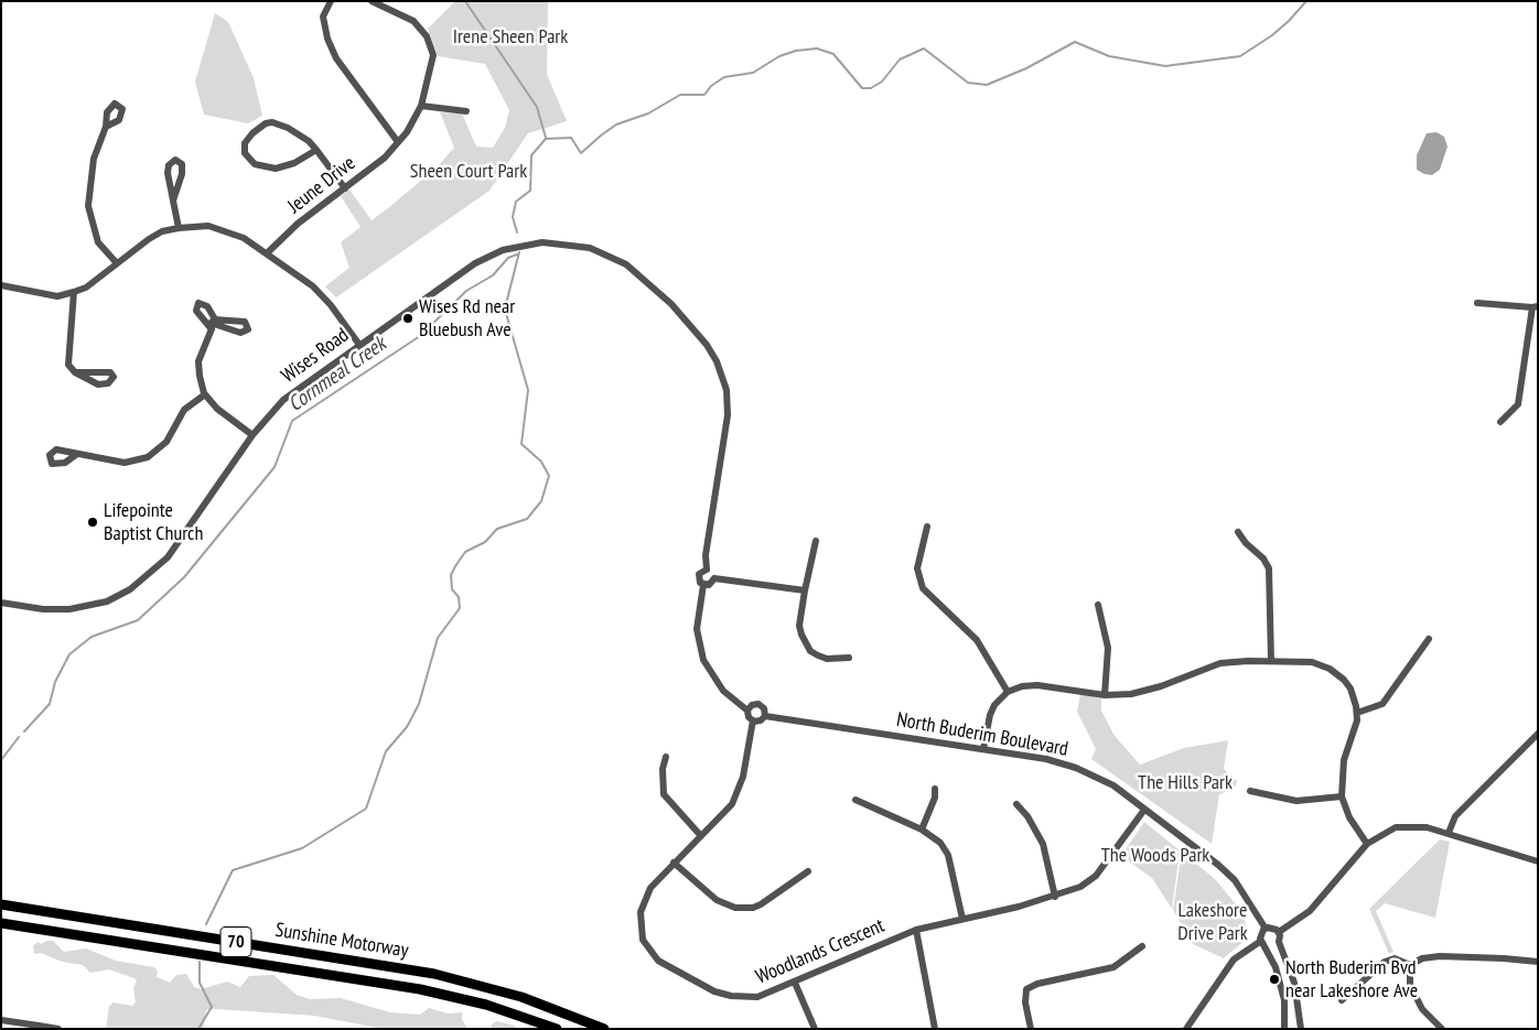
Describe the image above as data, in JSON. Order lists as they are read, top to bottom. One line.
{"streets":{"highway":["Sunshine Motorway","70"],"street":["Jeune Drive","Wises Road","North Buderim Boulevard","Woodlands Crescent"]},"crossings":[["North Buderim Boulevard","Woodlands Crescent"]],"water":["Cornmeal Creek"],"parks":["Irene Sheen Park","Sheen Court Park","The Hills Park","The Woods Park","Lakeshore Drive Park"],"places":["Wises Rd near Bluebush Ave","Lifepointe Baptist Church","North Buderim Bvd near Lakeshore Ave"]}
